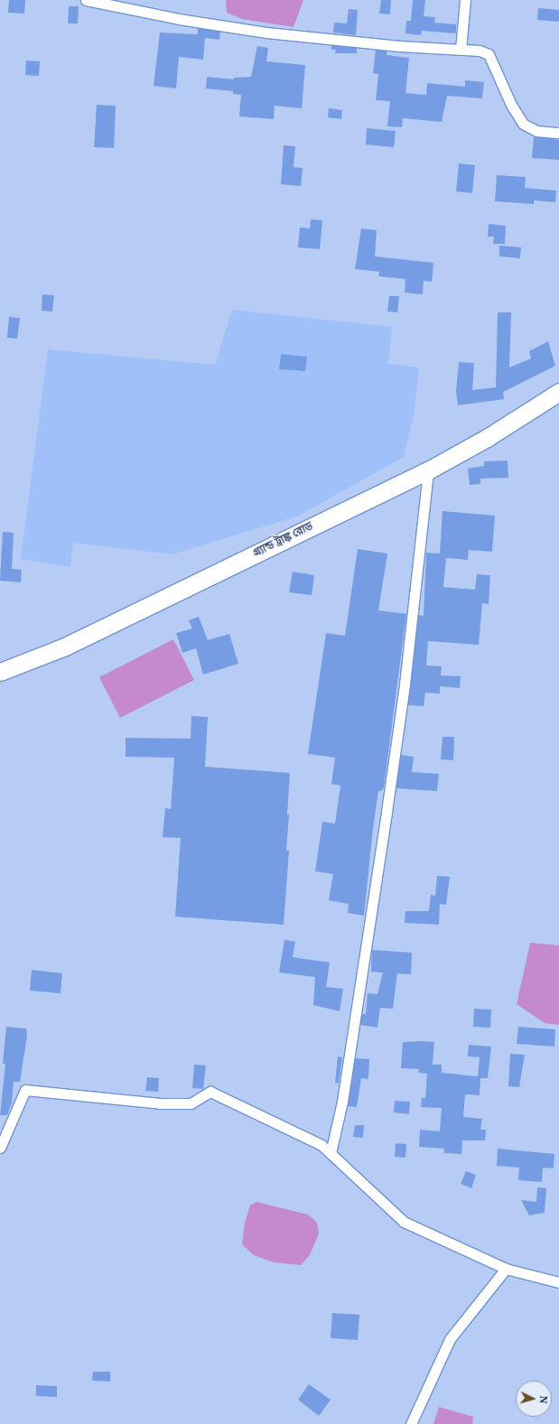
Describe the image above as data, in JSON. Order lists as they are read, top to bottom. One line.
{"streets":{"highway":["গ্র্যান্ড ট্রাঙ্ক রোড"]},"north":"right"}
